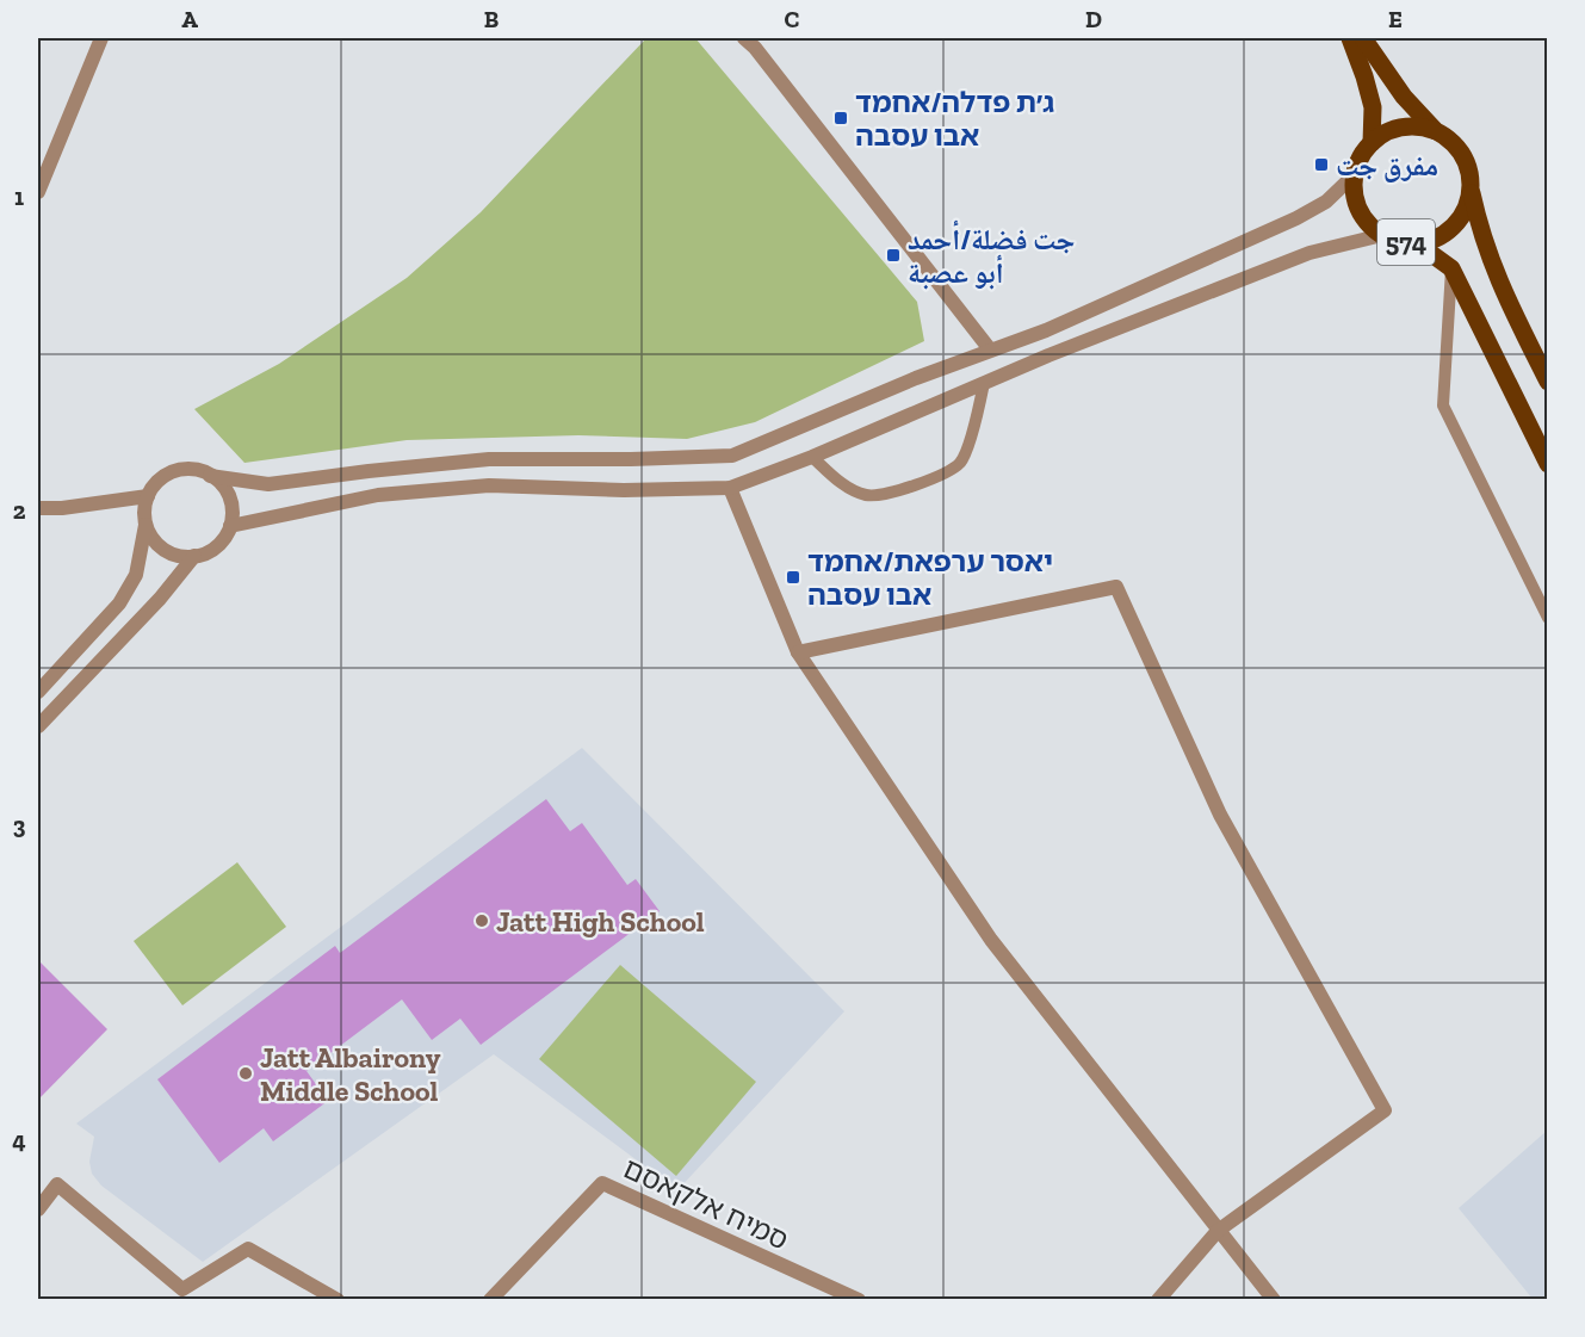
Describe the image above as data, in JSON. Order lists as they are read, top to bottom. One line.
{"streets":{"main road":["574"],"street":["סמיח אלקאסם"]},"places":{"transit":["ג׳ת פדלה/אחמד אבו עסבה","مفرق جت","جت فضلة/أحمد أبو عصبة","יאסר ערפאת/אחמד אבו עסבה"],"other":["Jatt High School","Jatt Albairony Middle School"]},"grid":{"columns":["A","B","C","D","E"],"rows":["1","2","3","4"]}}
